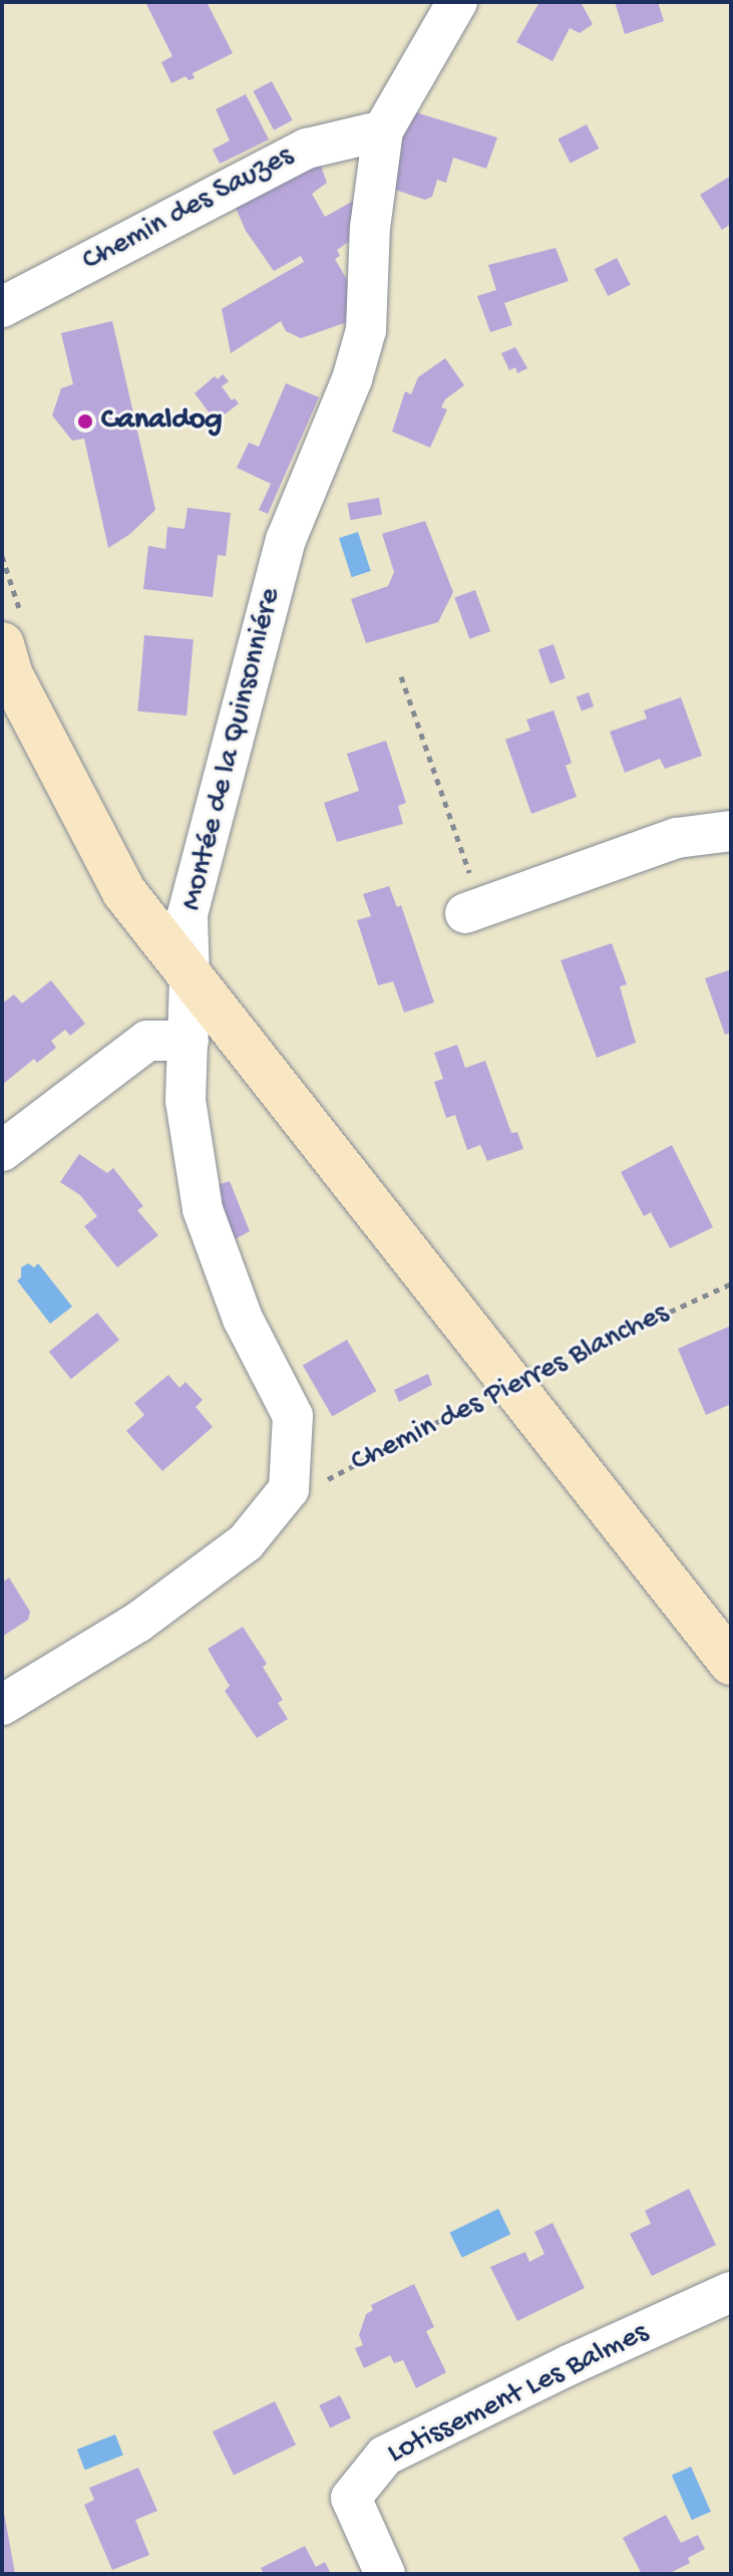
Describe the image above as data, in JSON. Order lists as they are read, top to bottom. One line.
{"streets":{"street":["Chemin des Sauzes","Montée de la Quinsonniére","Lotissement Les Balmes"],"path":["Chemin des Pierres Blanches"]},"crossings":[["Chemin des Sauzes","Montée de la Quinsonniére"],["Montée de la Quinsonniére","Chemin des Pierres Blanches"]],"places":["Canaldog"]}
